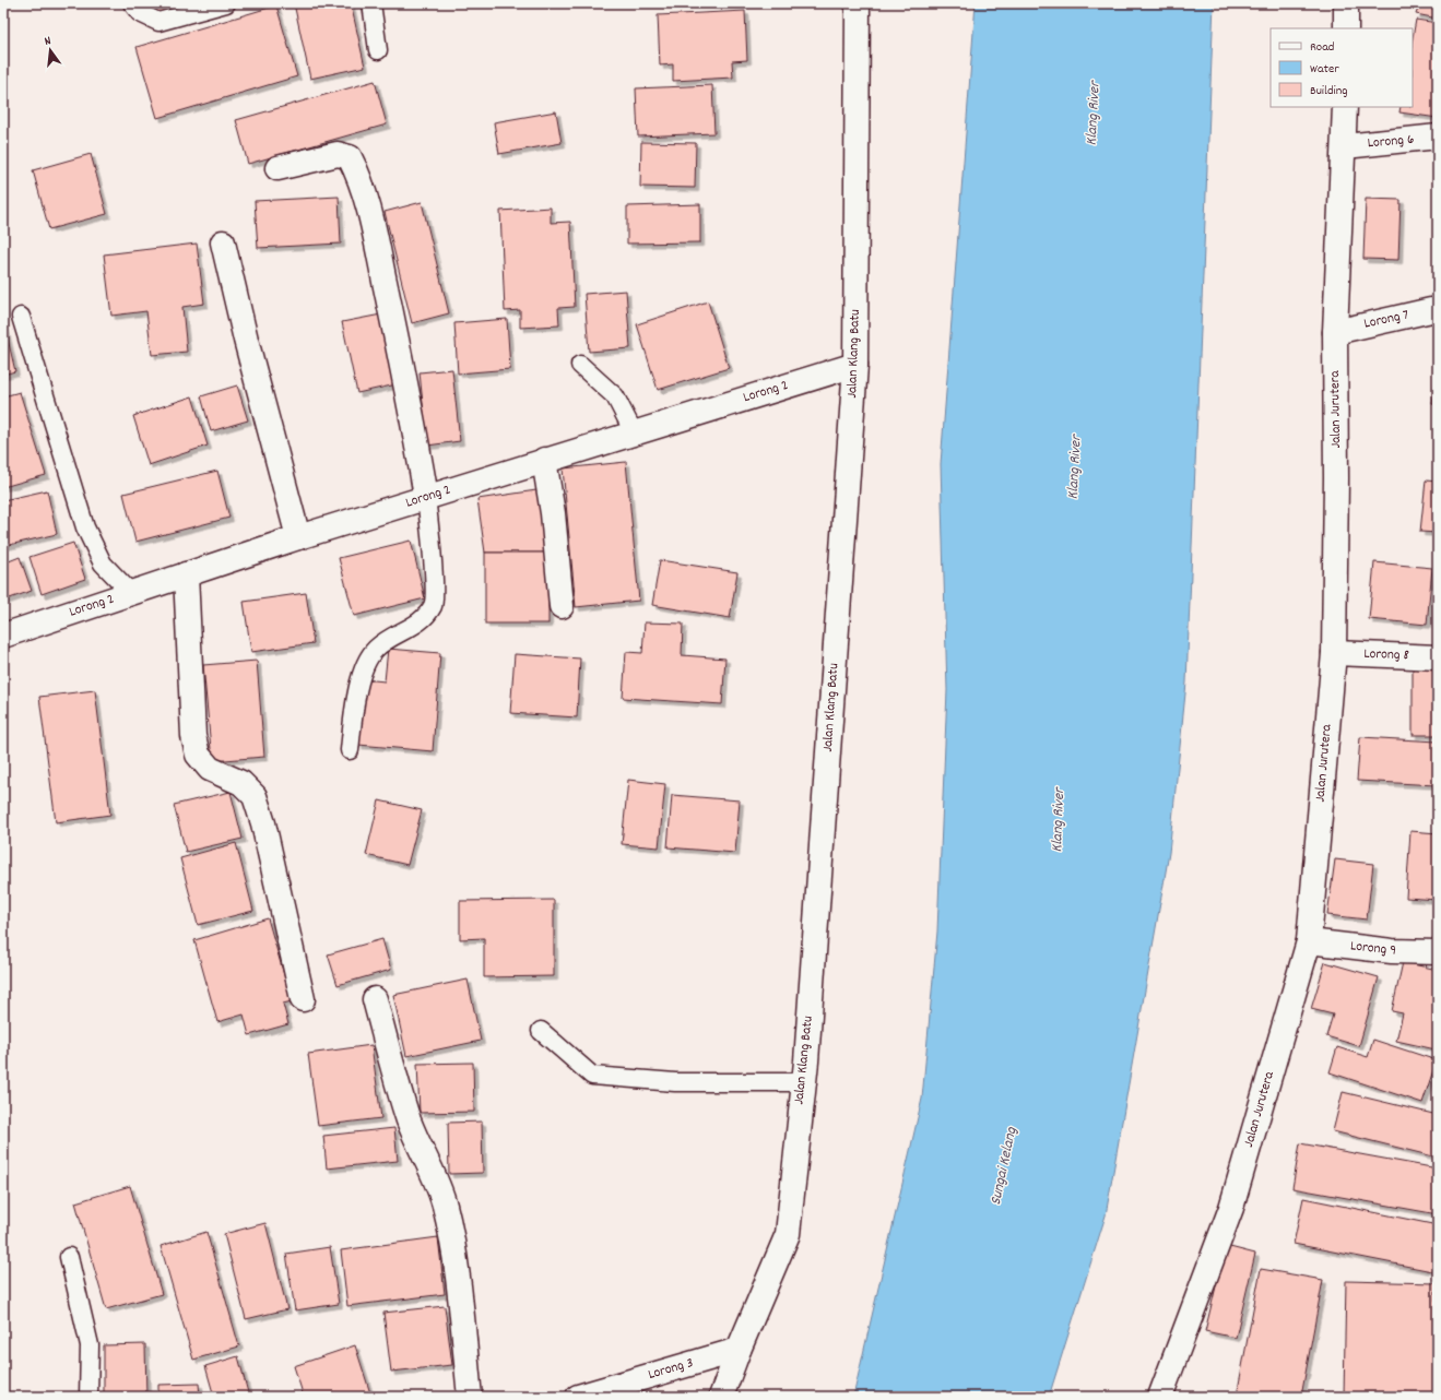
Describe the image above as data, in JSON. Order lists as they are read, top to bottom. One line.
{"streets":{"street":["Lorong 6","Lorong 7","Jalan Klang Batu","Lorong 2","Jalan Jurutera","Lorong 8","Lorong 9","Lorong 3"]},"crossings":[["Lorong 6","Jalan Jurutera"],["Lorong 7","Jalan Jurutera"],["Jalan Klang Batu","Lorong 2"],["Jalan Klang Batu","Lorong 3"],["Jalan Jurutera","Lorong 8"],["Jalan Jurutera","Lorong 9"]],"water":["Klang River","Sungai Kelang"],"legend":["Road","Water","Building"],"north":"top"}
